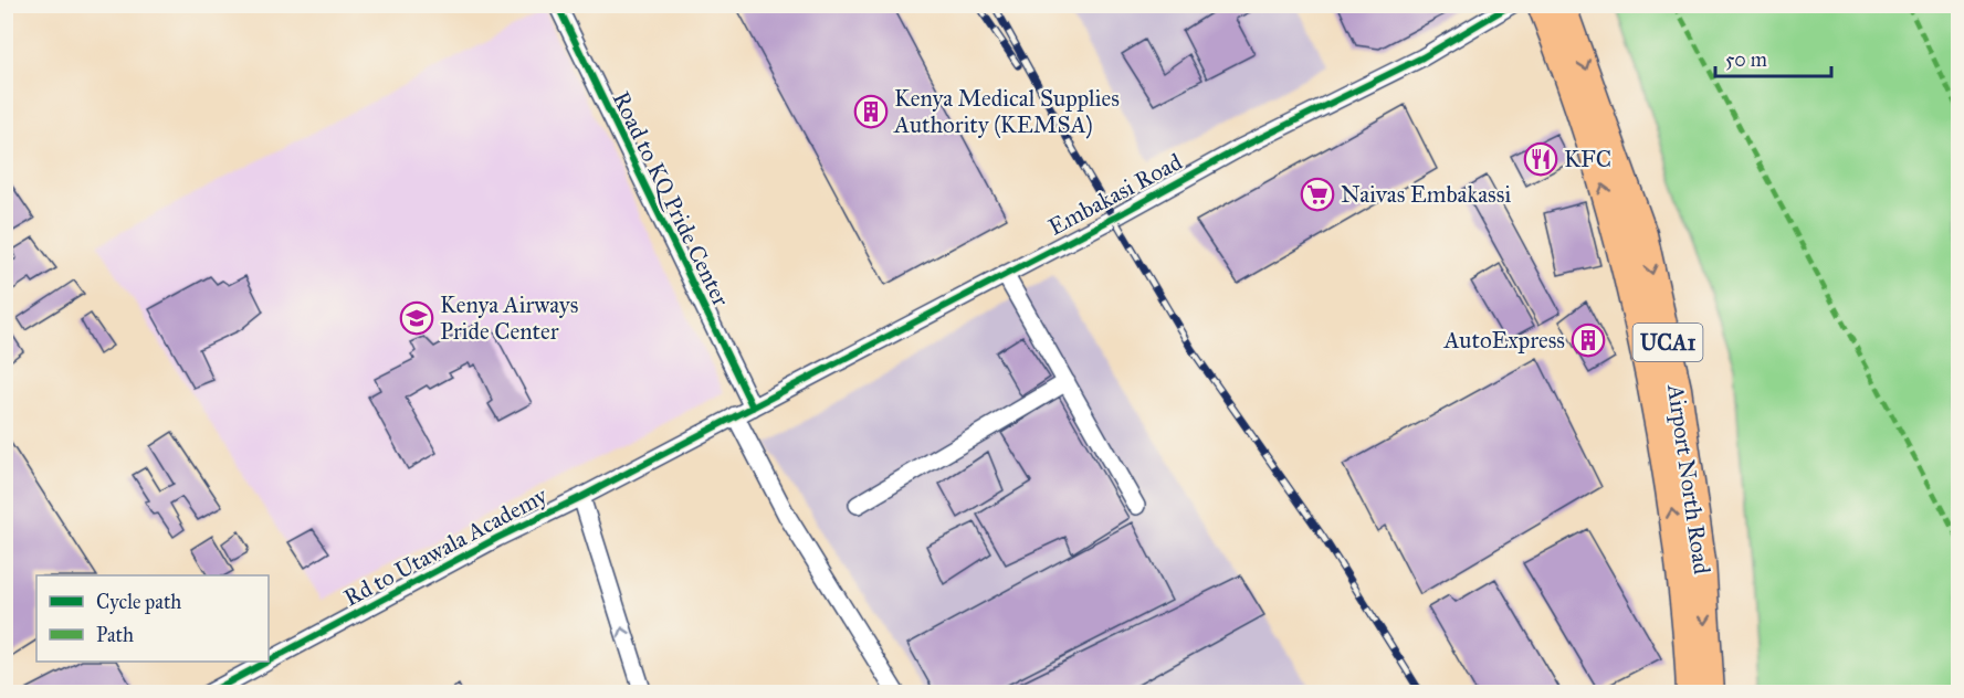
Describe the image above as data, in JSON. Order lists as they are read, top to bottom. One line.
{"streets":{"main road":["UCA1","Airport North Road"],"street":["Embakasi Road","Road to KQ Pride Center","Rd to Utawala Academy"]},"crossings":[["Embakasi Road","Road to KQ Pride Center"],["Embakasi Road","Rd to Utawala Academy"]],"places":{"building":["Kenya Medical Supplies Authority (KEMSA)","AutoExpress"],"restaurant":["KFC"],"supermarket":["Naivas Embakassi"],"school or university":["Kenya Airways Pride Center"]},"legend":["Cycle path","Path"],"scale_bar":"50 m"}
